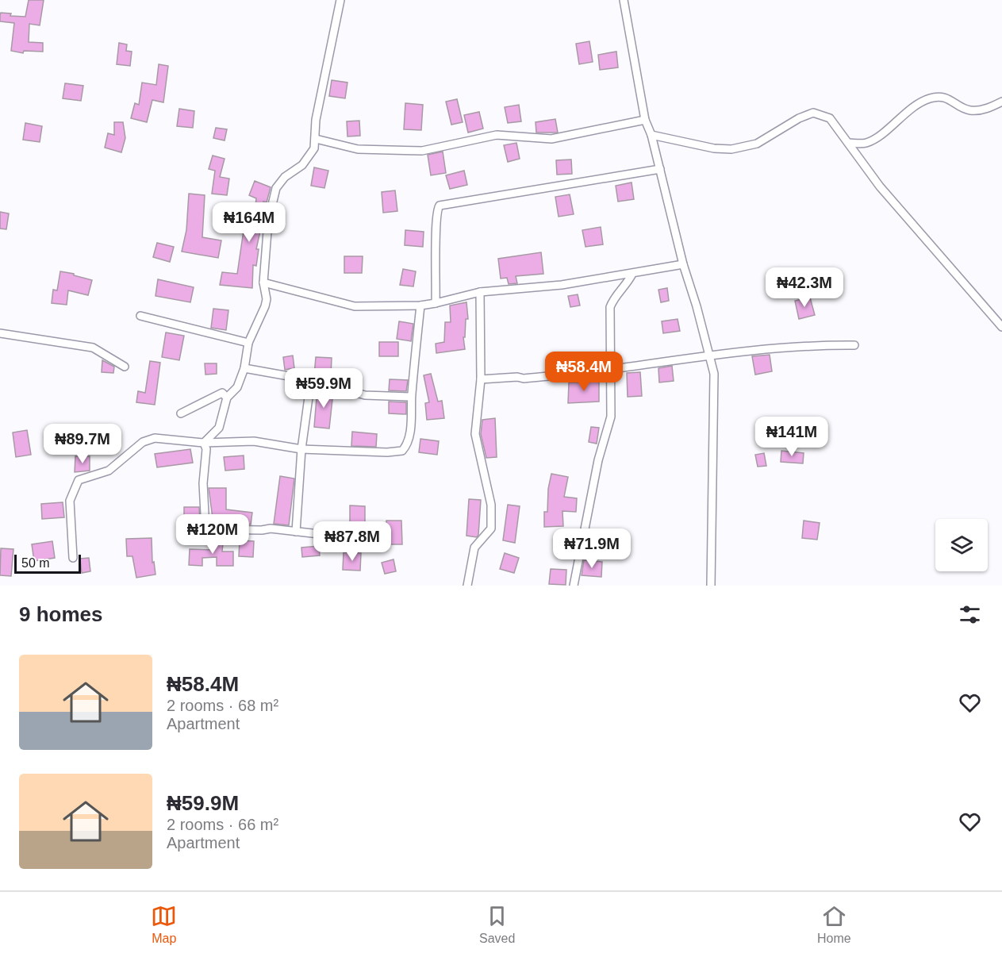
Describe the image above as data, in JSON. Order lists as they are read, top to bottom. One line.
{"scale_bar":"50 m","page":{"price":["₦164M","₦42.3M","₦58.4M","₦59.9M","₦141M","₦89.7M","₦120M","₦87.8M","₦71.9M"],"scale":"50 m","heading":"9 homes","list":[{"name":"₦58.4M","note":"2 rooms · 68 m² · Apartment"},{"name":"₦59.9M","note":"2 rooms · 66 m² · Apartment"}],"tabs":["Map","Saved","Home"]}}
